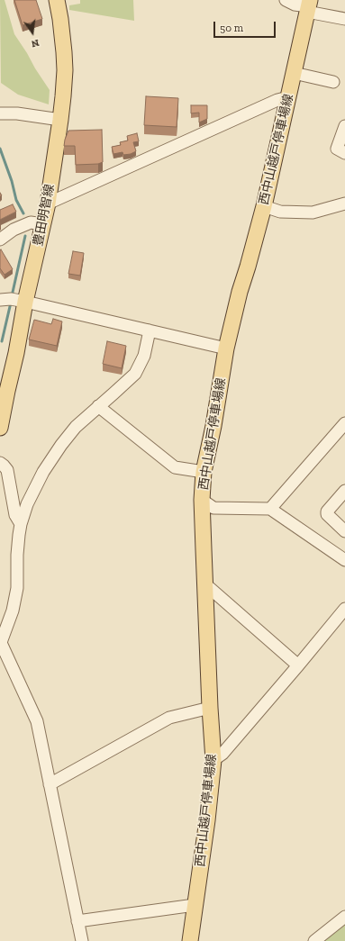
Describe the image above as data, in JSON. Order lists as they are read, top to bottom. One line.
{"streets":{"main road":["西中山越戸停車場線","豊田明智線"]},"scale_bar":"50 m","north":"bottom"}
